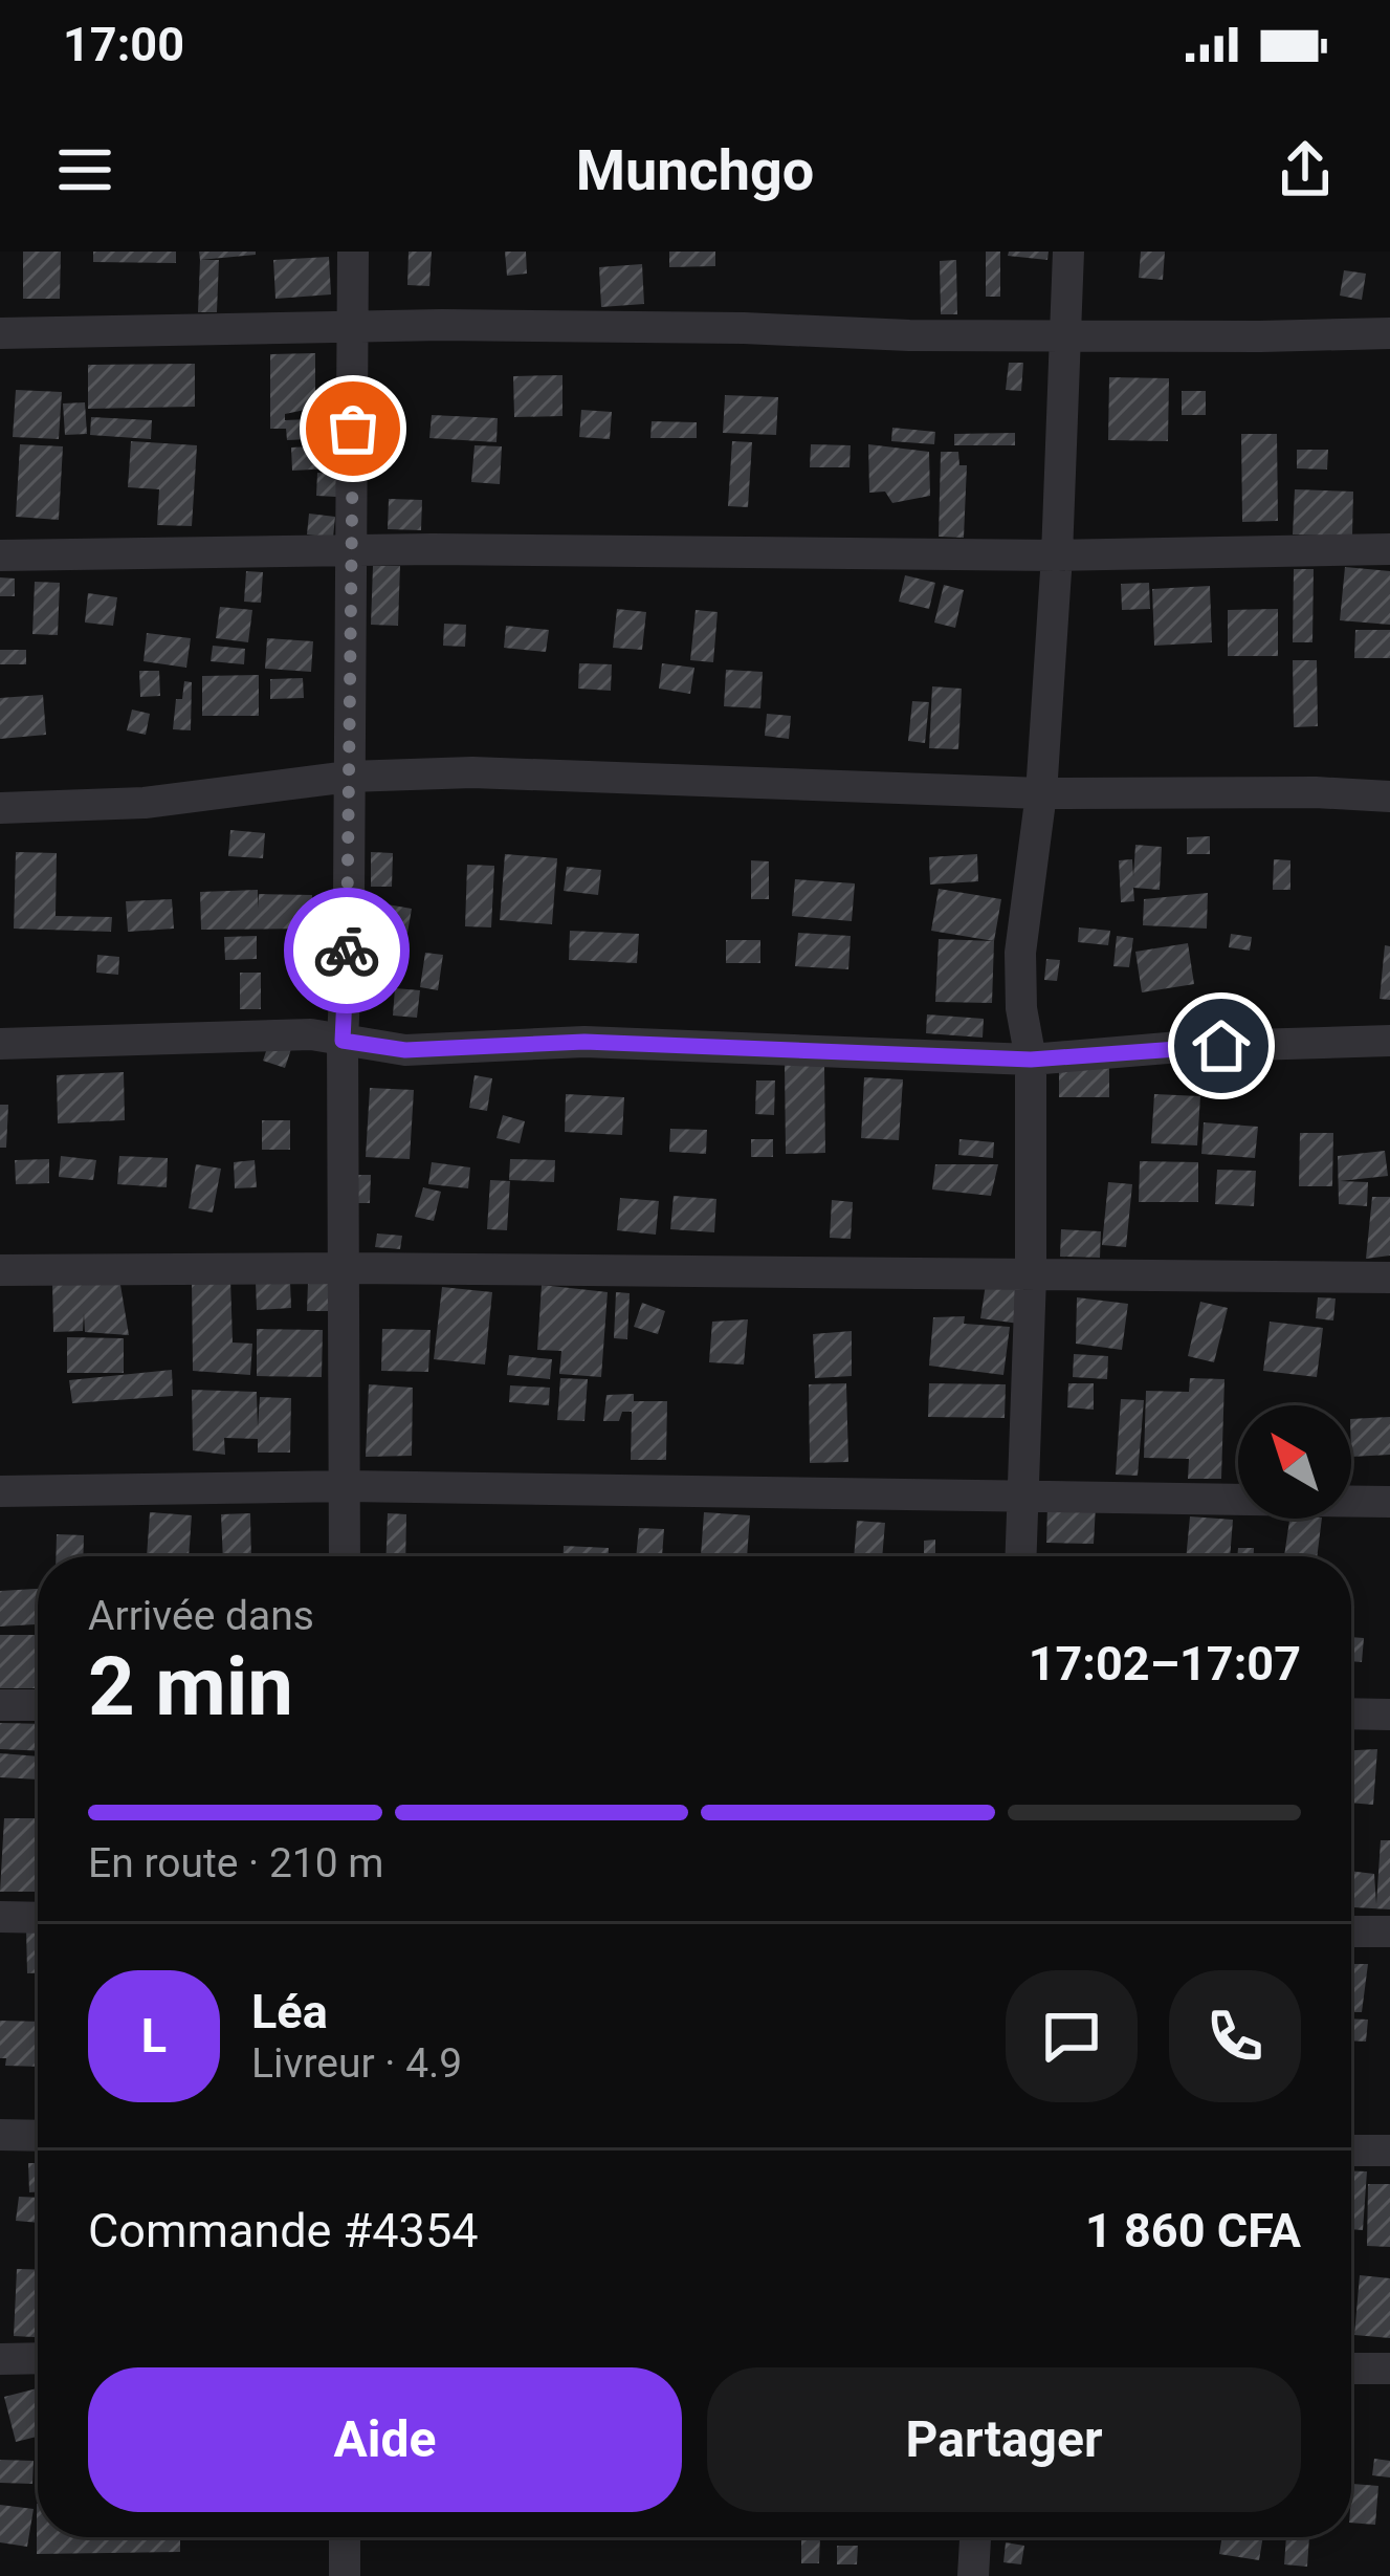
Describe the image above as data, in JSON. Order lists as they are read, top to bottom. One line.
{"north":"top left","page":{"status":"17:00","header":"Munchgo","heading":["2 min","Arrivée dans","17:02–17:07"],"panel":["Léa","Livreur · 4.9","Commande #4354","1 860 CFA"],"bar":"En route · 210 m","round":"L","buttons":["Aide","Partager"]}}
